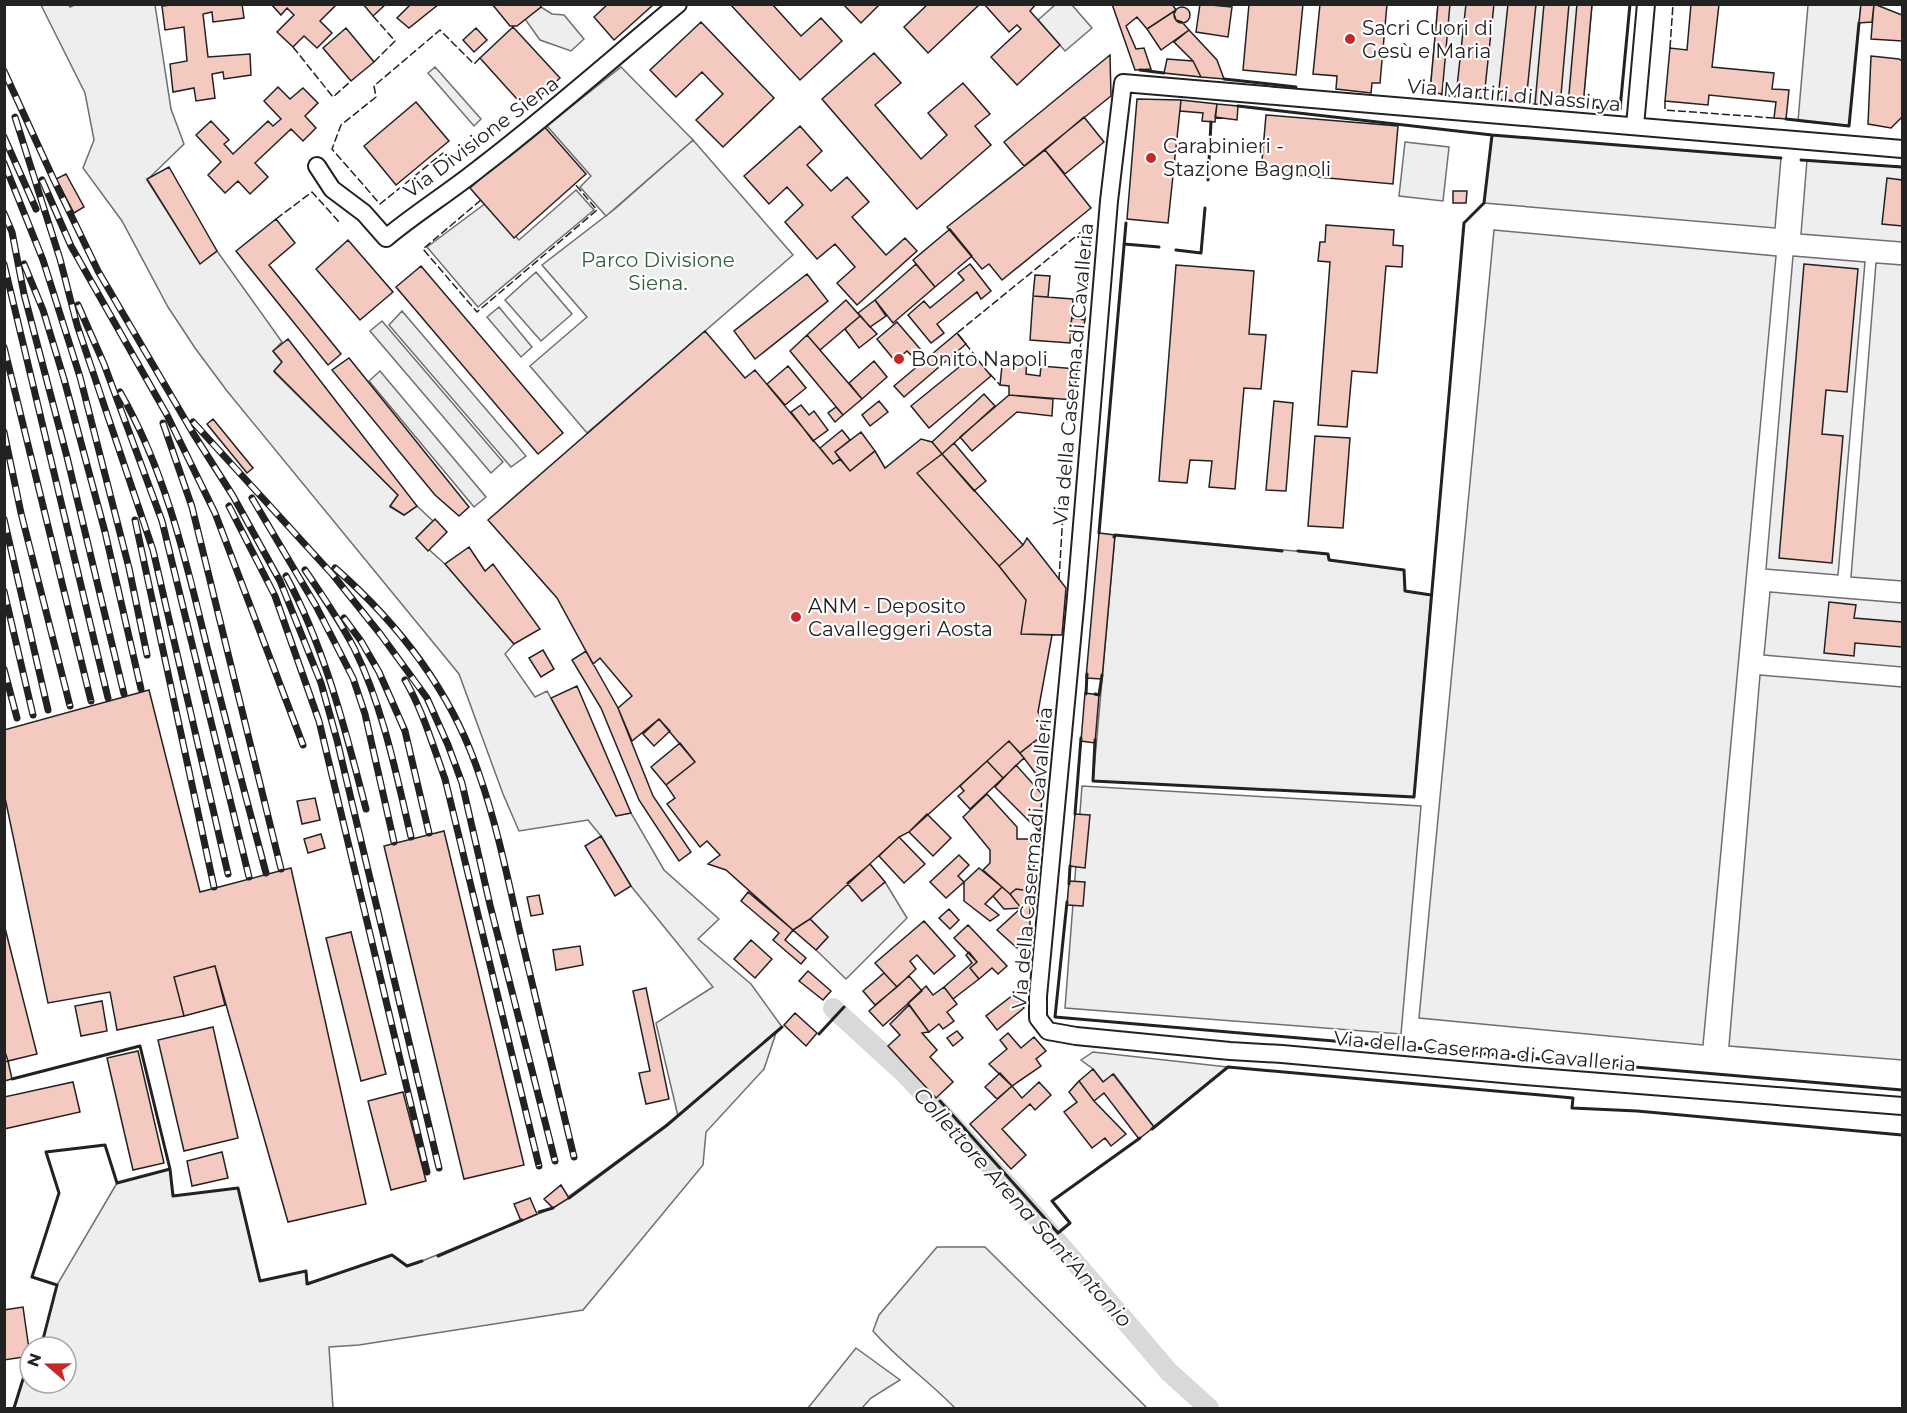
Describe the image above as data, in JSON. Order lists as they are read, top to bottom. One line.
{"streets":{"street":["Via Martiri di Nassirya","Via Divisione Siena","Via della Caserma di Cavalleria"]},"crossings":[["Via Martiri di Nassirya","Via della Caserma di Cavalleria"]],"water":["Collettore Arena Sant'Antonio"],"parks":["Parco Divisione Siena."],"places":["Sacri Cuori di Gesù e Maria","Carabinieri - Stazione Bagnoli","Bonito Napoli","ANM - Deposito Cavalleggeri Aosta"],"north":"left"}
